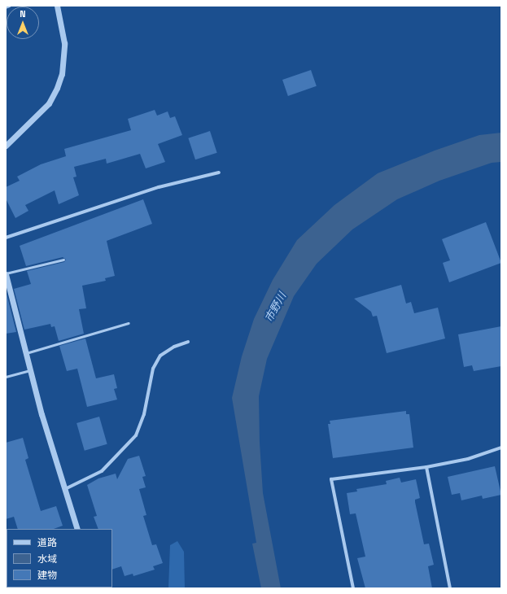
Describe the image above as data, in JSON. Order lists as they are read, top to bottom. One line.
{"water":["市野川"],"legend":["道路","水域","建物"],"north":"top"}
